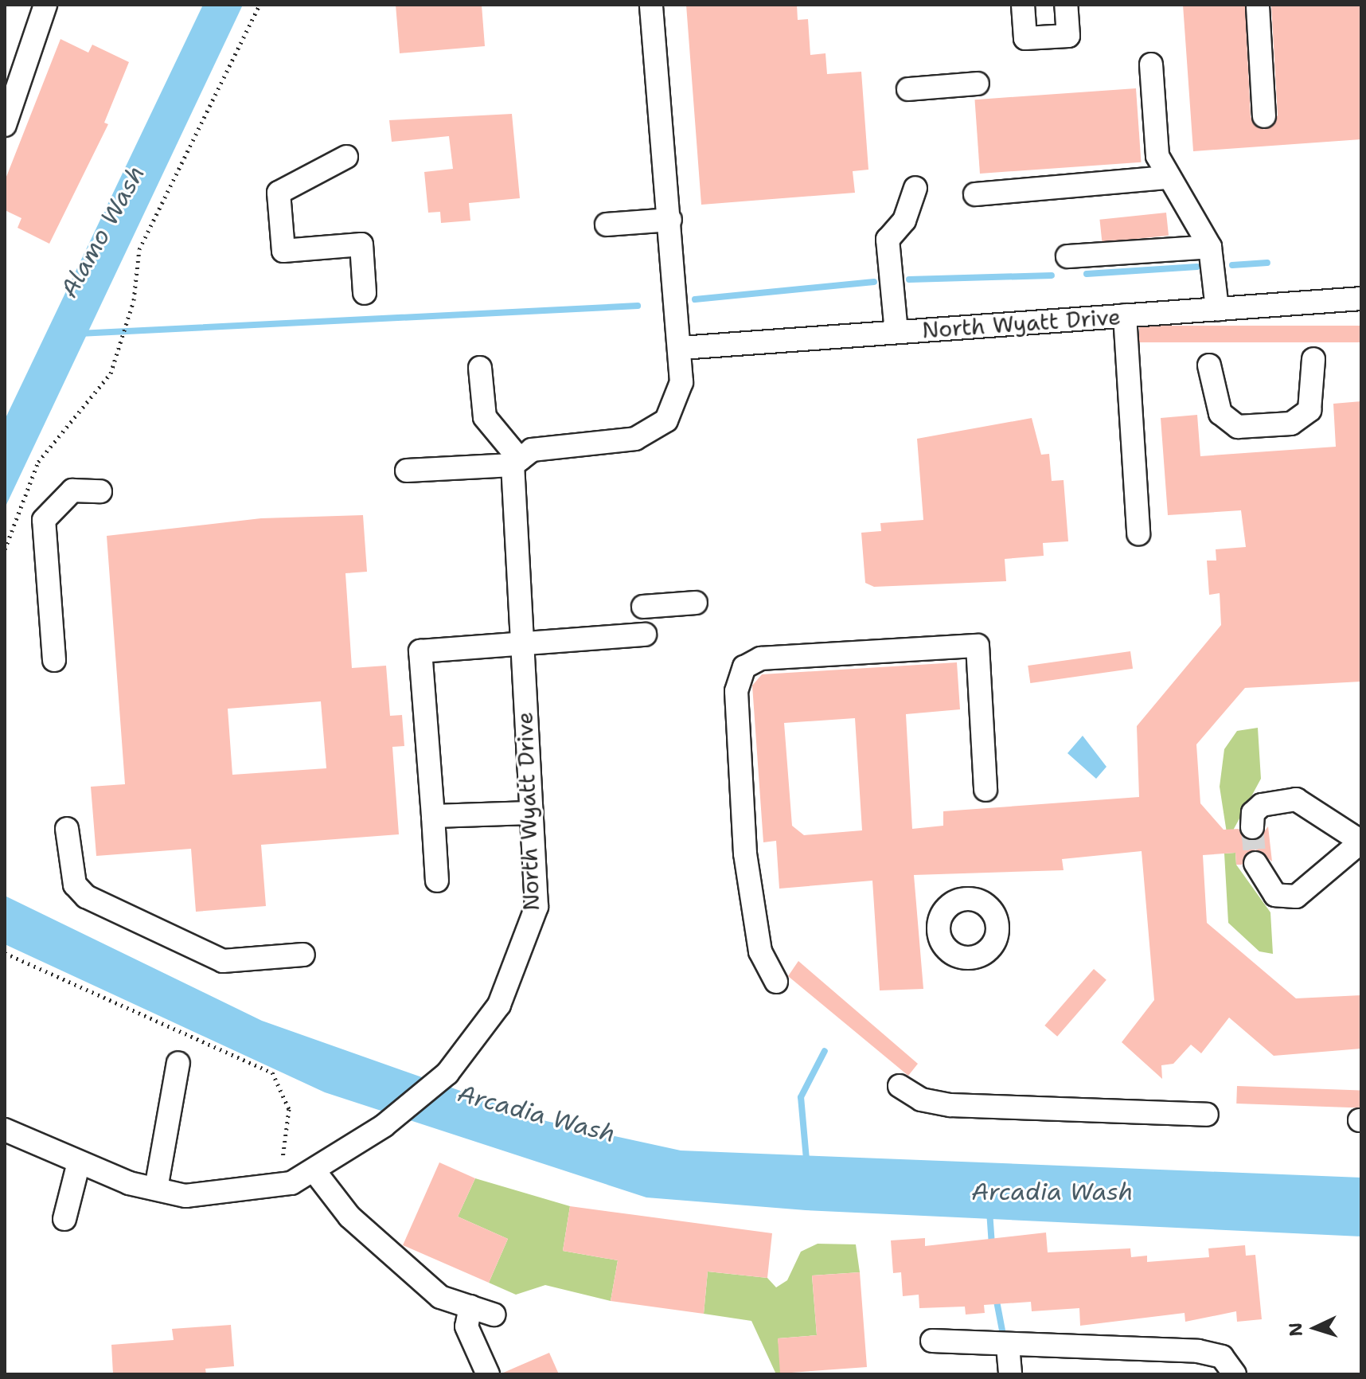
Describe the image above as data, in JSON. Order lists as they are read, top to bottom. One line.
{"streets":{"street":["North Wyatt Drive"]},"water":["Alamo Wash","Arcadia Wash"],"north":"left"}
